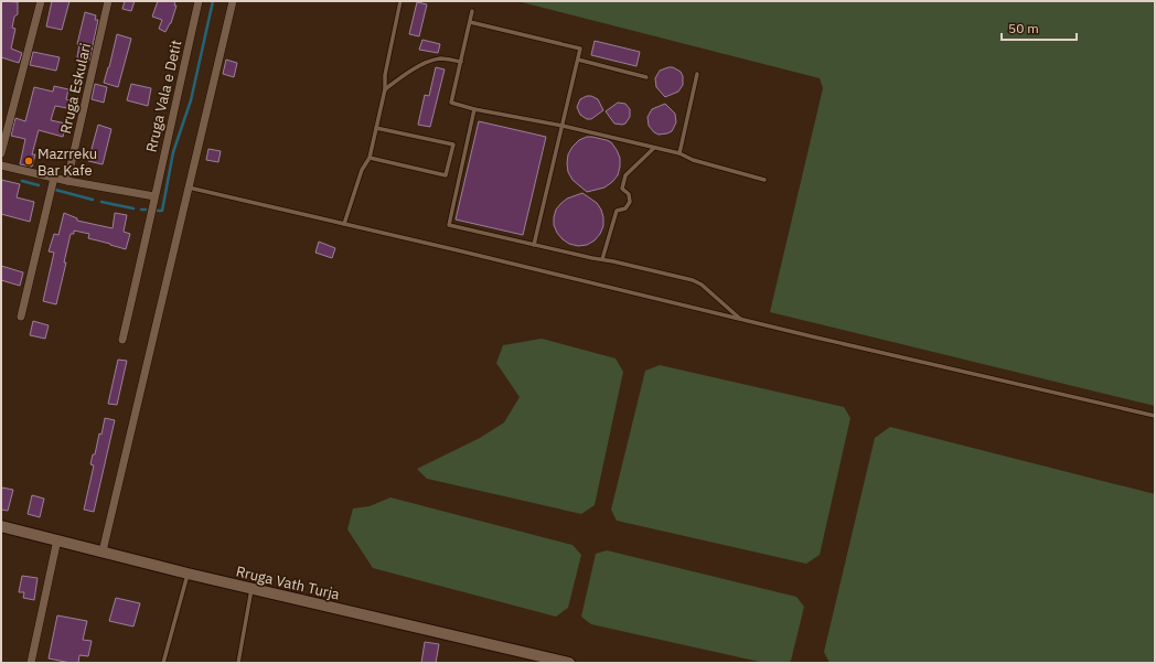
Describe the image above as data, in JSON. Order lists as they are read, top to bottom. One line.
{"streets":{"street":["Rruga Eskulari","Rruga Vala e Detit","Rruga Vath Turja"]},"places":["Mazrreku Bar Kafe"],"scale_bar":"50 m"}
